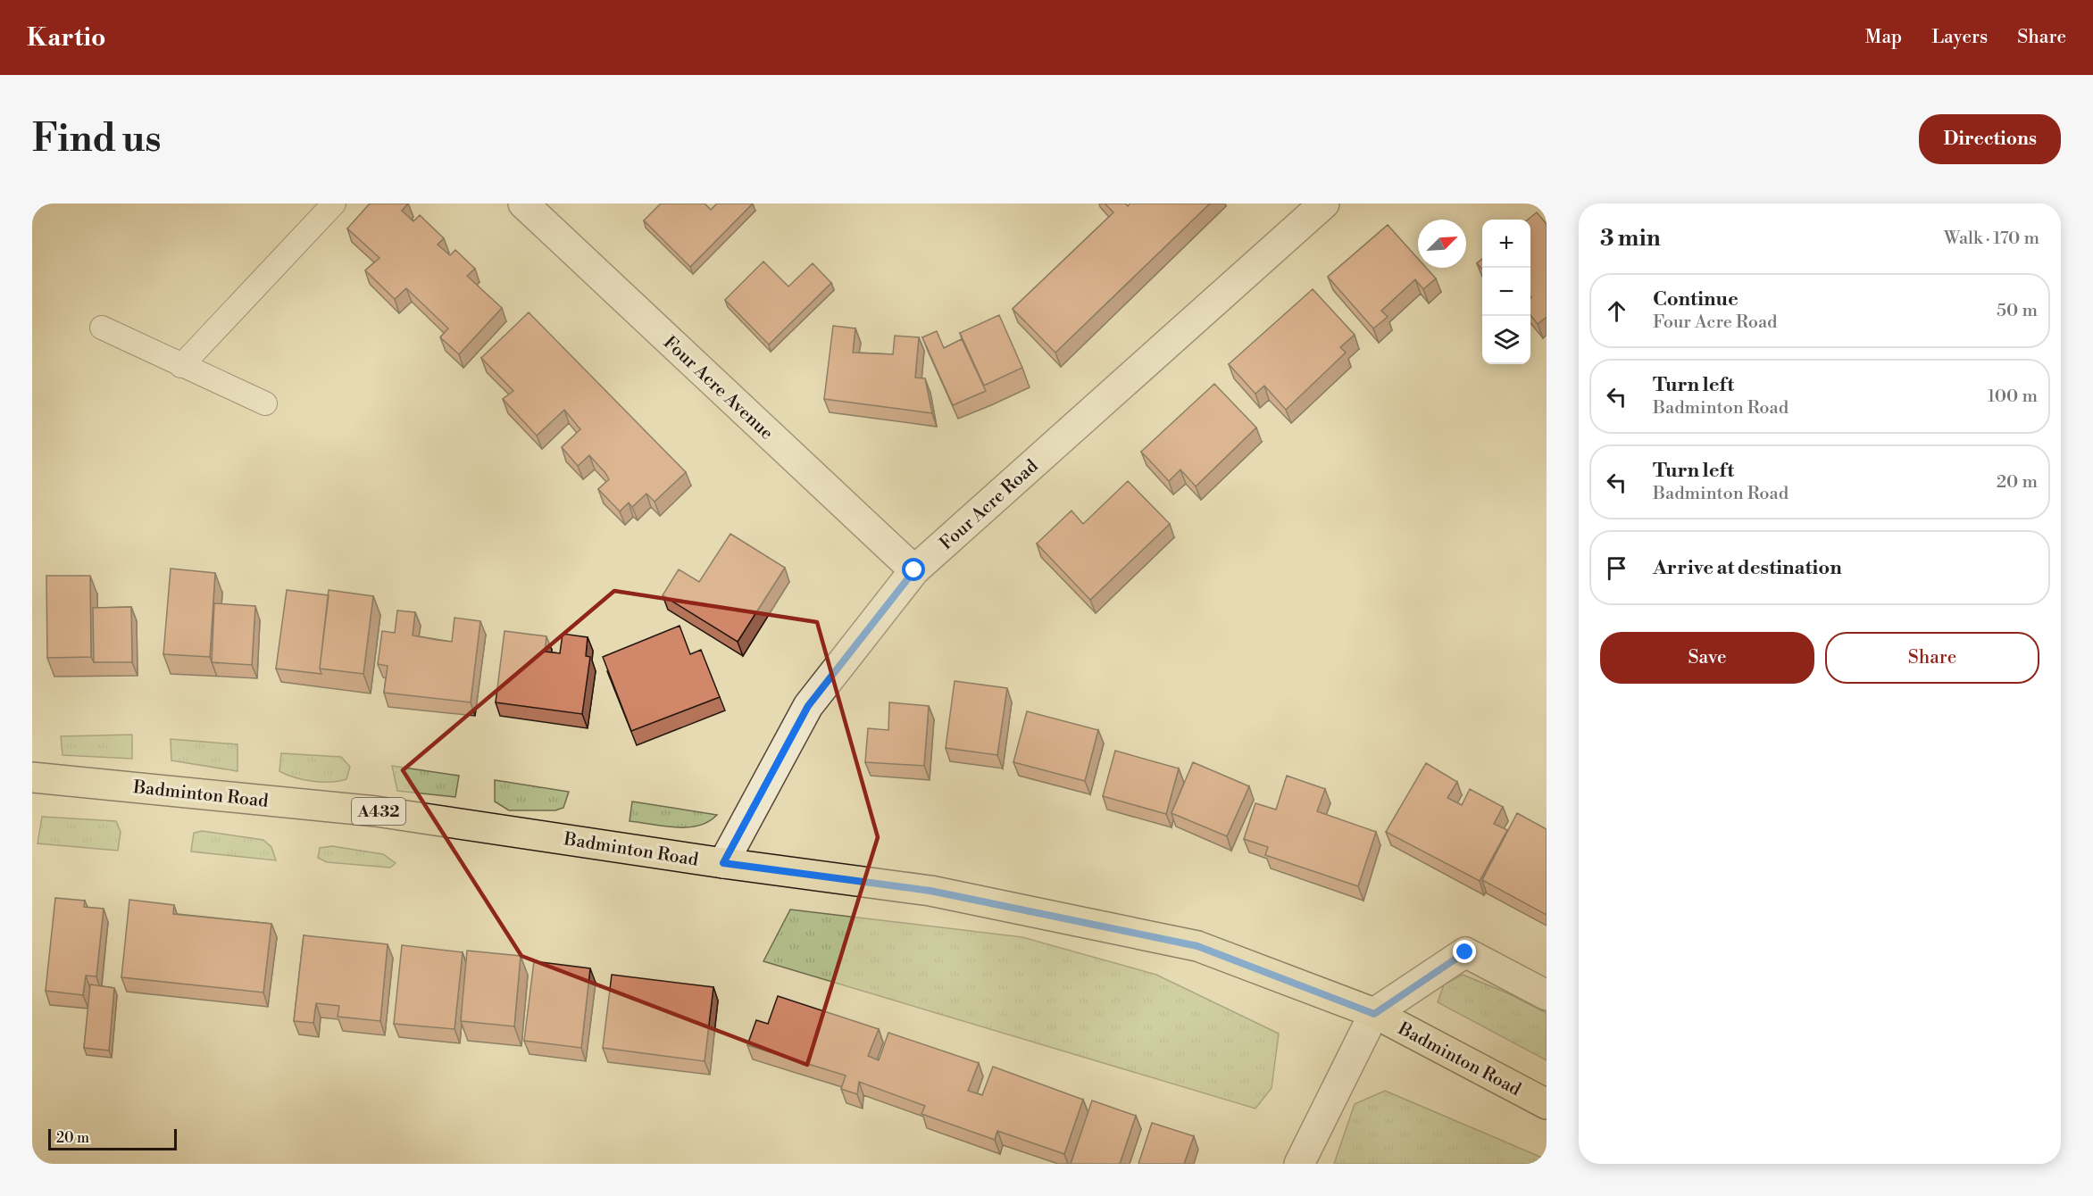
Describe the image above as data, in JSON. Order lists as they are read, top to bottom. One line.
{"streets":{"main road":["Badminton Road","A432"],"street":["Four Acre Avenue","Four Acre Road"]},"crossings":[["Four Acre Avenue","Four Acre Road"],["Four Acre Road","Badminton Road"]],"scale_bar":"20 m","north":"top right","page":{"header":"Kartio","nav":["Map","Layers","Share"],"buttons":["Directions",["Save","Share"]],"title":"Find us","heading":["3 min","Walk · 170 m"],"map_buttons":["+","−"],"list":[["Continue","Four Acre Road","50 m"],["Turn left","Badminton Road","100 m"],["Turn left","Badminton Road","20 m"],"Arrive at destination"],"scale":"20 m"}}
